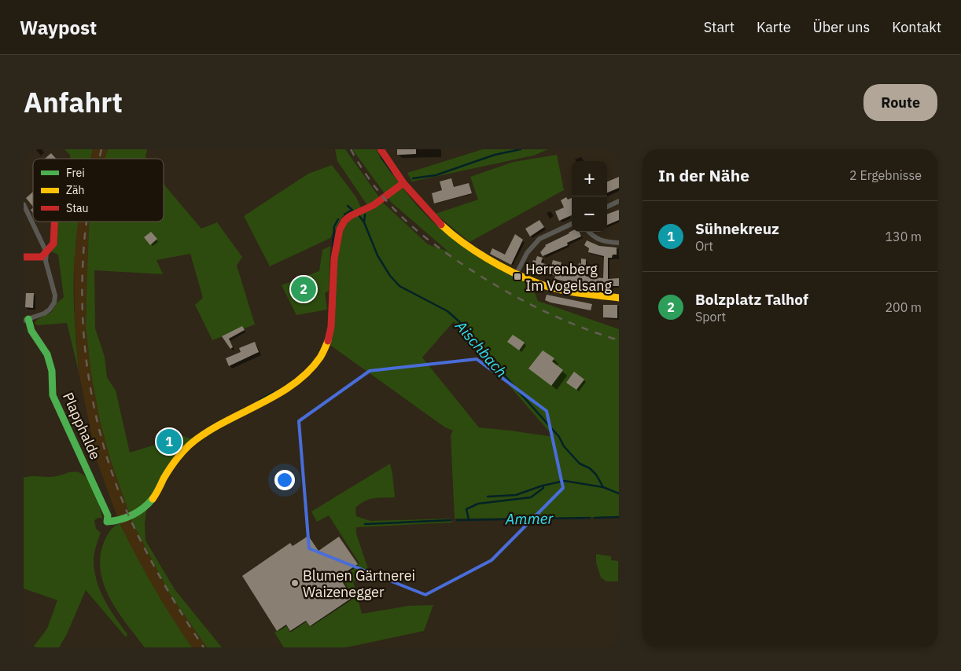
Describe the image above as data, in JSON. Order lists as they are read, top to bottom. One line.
{"streets":{"street":["Plapphalde"]},"water":["Aischbach","Ammer"],"places":{"transit":["Herrenberg Im Vogelsang"],"other":["Blumen Gärtnerei Waizenegger"]},"legend":["Frei","Zäh","Stau"],"page":{"header":"Waypost","nav":["Start","Karte","Über uns","Kontakt"],"title":"Anfahrt","buttons":"Route","heading":["In der Nähe","2 Ergebnisse"],"map_buttons":["+","−"],"list":[{"mark":"1","name":"Sühnekreuz","note":"Ort","value":"130 m"},{"mark":"2","name":"Bolzplatz Talhof","note":"Sport","value":"200 m"}],"pins":["2","1"]}}
